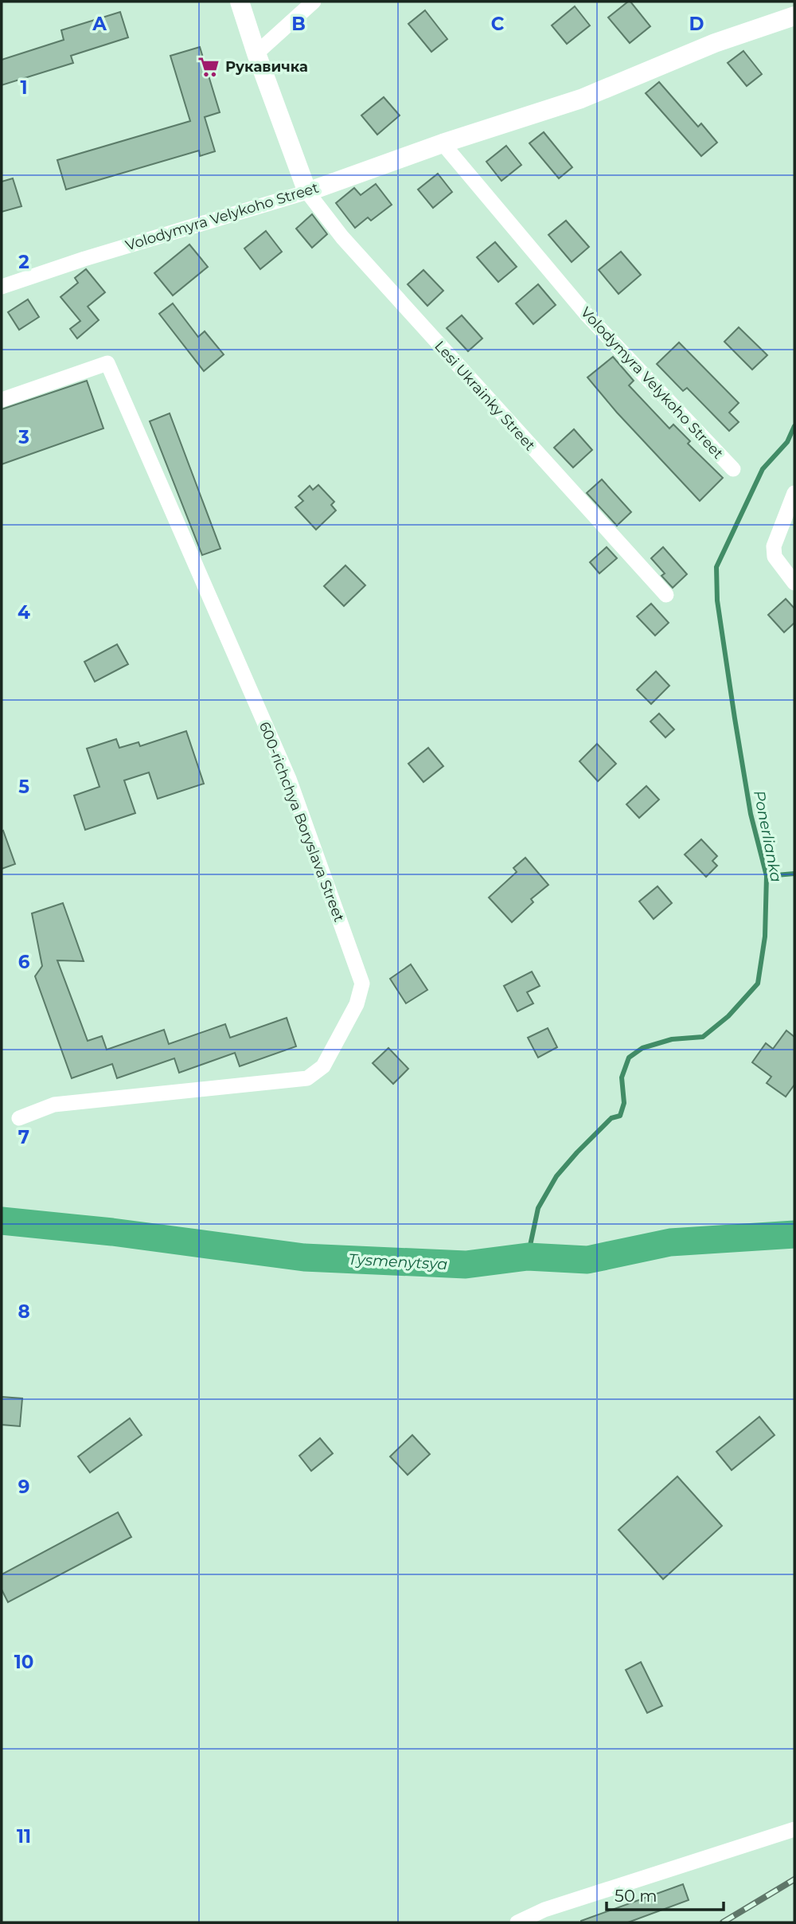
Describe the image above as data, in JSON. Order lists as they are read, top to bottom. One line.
{"streets":{"street":["Volodymyra Velykoho Street","Lesi Ukrainky Street","600-richchya Boryslava Street"]},"crossings":[["Volodymyra Velykoho Street","Lesi Ukrainky Street"]],"water":["Ponerlianka","Tysmenytsya"],"places":{"supermarket":["Рукавичка"]},"scale_bar":"50 m","grid":{"columns":["A","B","C","D"],"rows":["1","2","3","4","5","6","7","8","9","10","11"]}}
